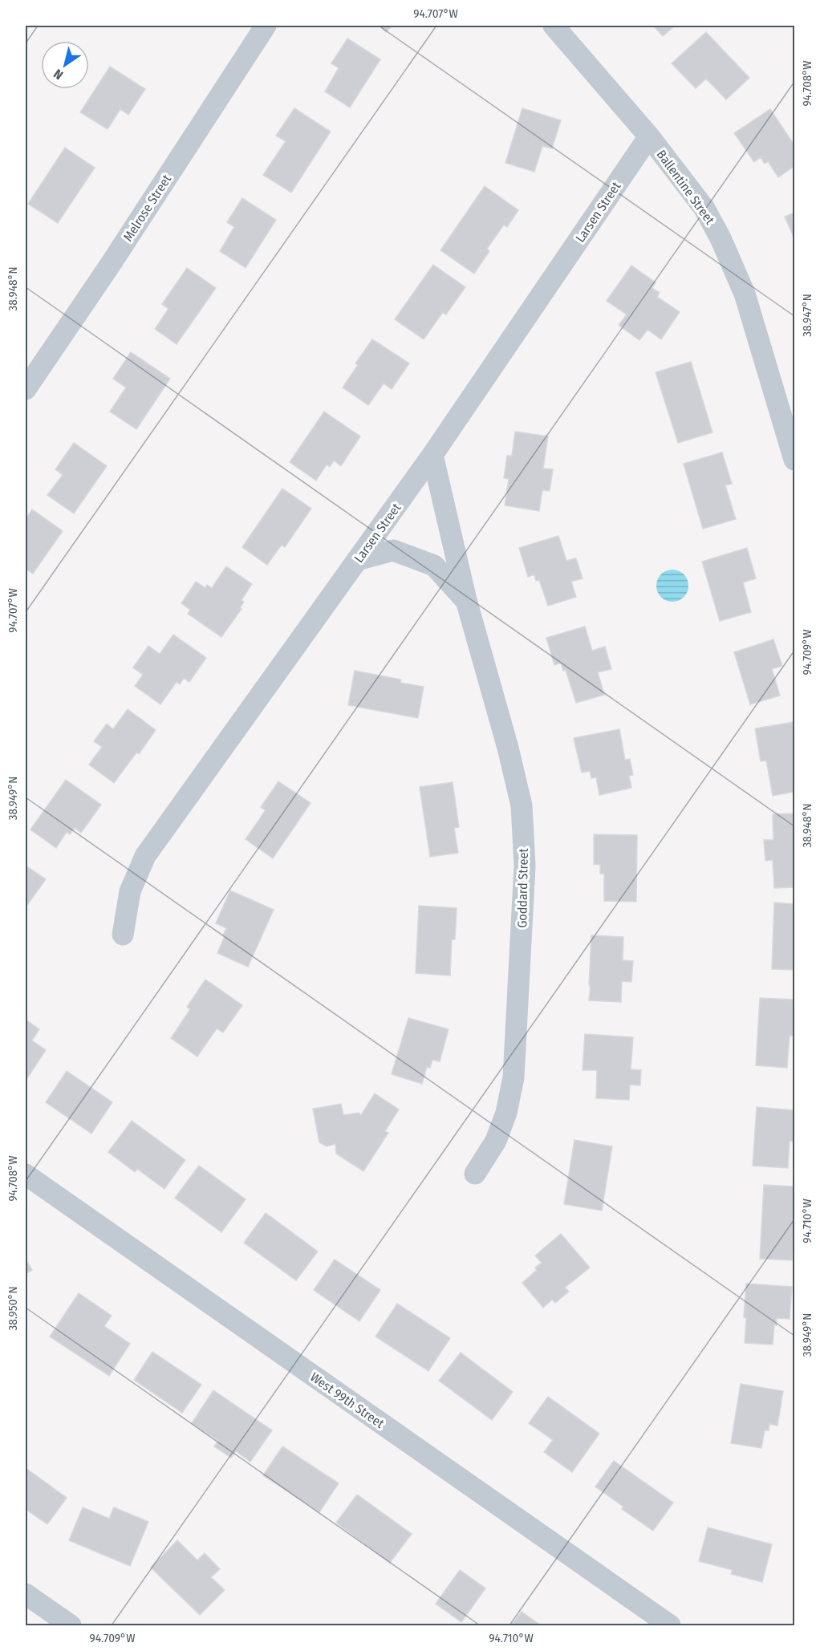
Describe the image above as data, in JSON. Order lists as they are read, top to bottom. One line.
{"streets":{"street":["Ballentine Street","Melrose Street","Larsen Street","Goddard Street","West 99th Street"]},"crossings":[["Ballentine Street","Larsen Street"],["Larsen Street","Goddard Street"]],"north":"bottom left","coordinates":["94.707°W","94.708°W","38.948°N","38.947°N","94.709°W","38.949°N","94.710°W","38.950°N"]}
